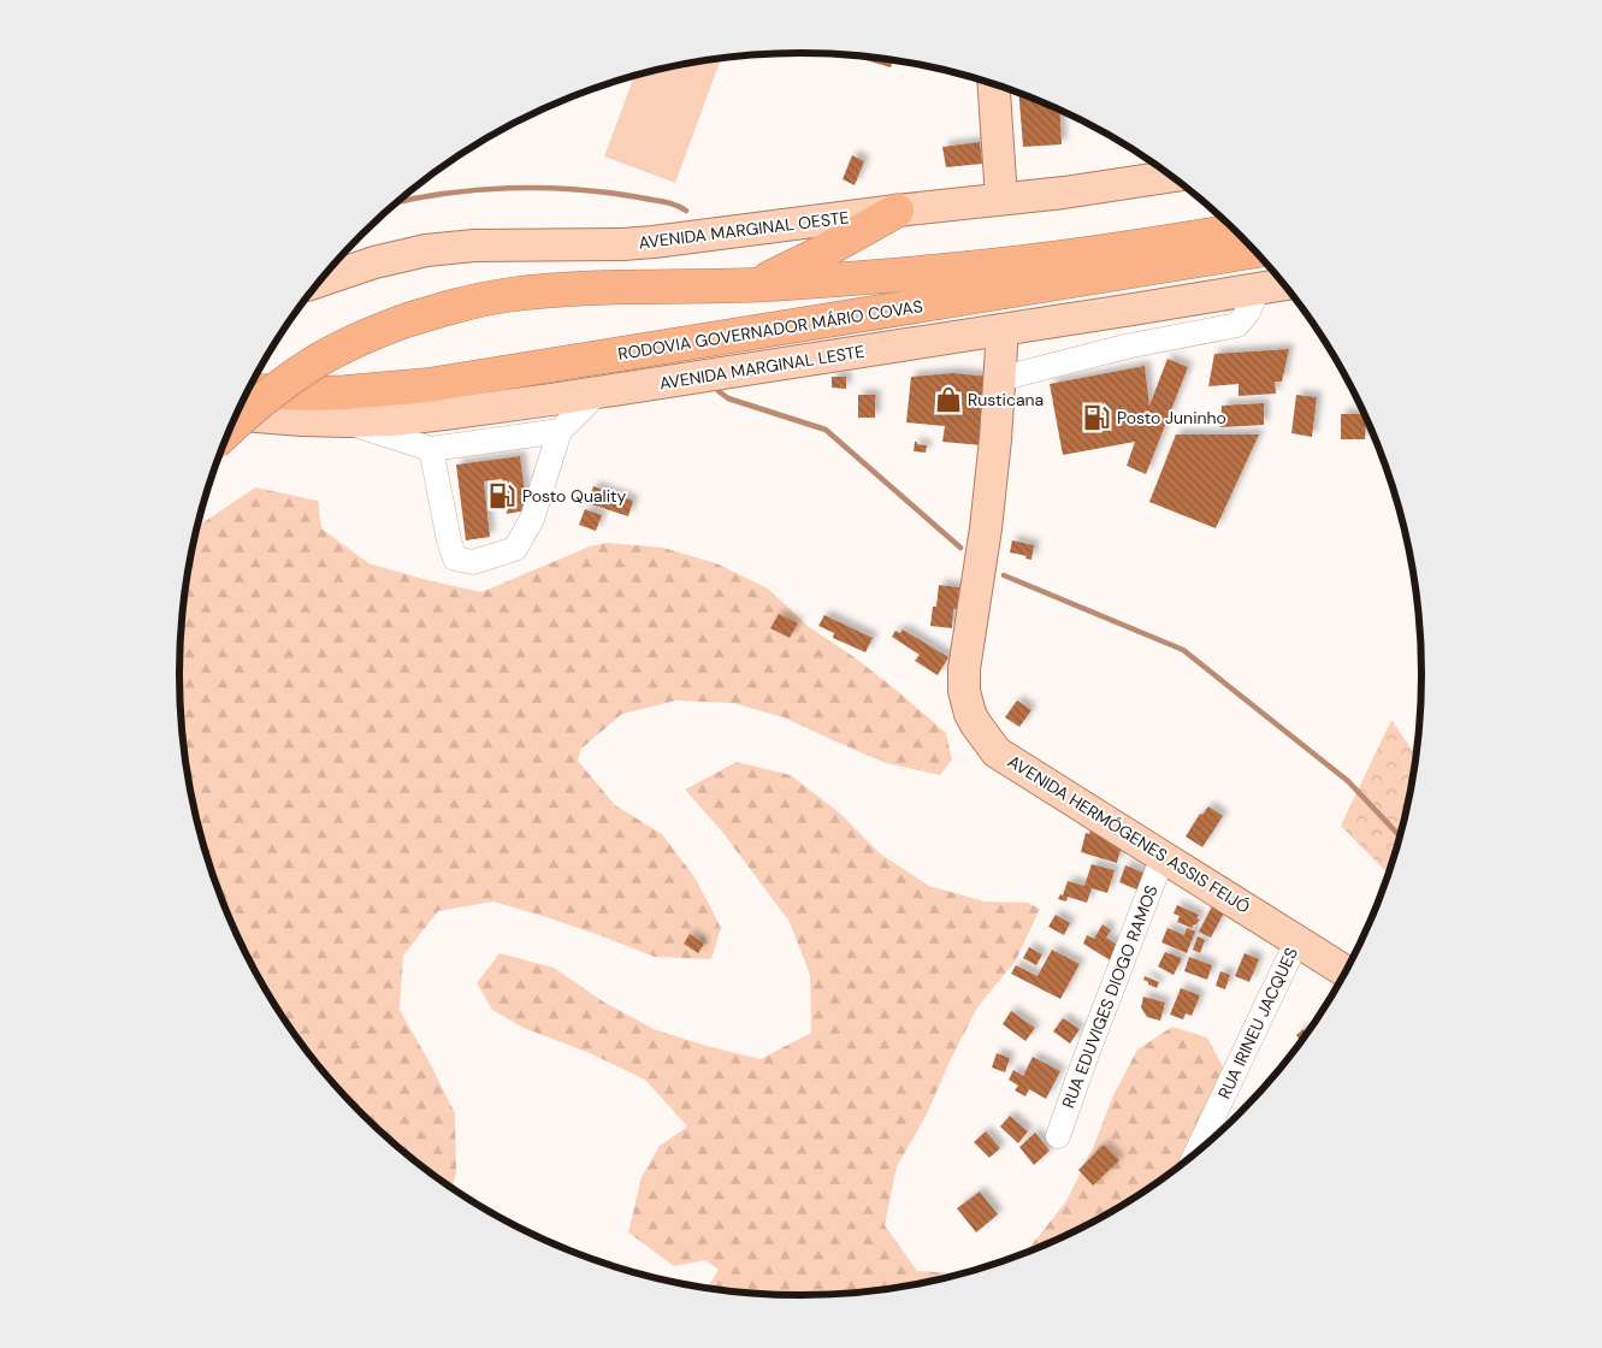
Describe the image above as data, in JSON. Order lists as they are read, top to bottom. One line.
{"streets":{"highway":["RODOVIA GOVERNADOR MÁRIO COVAS"],"main road":["AVENIDA MARGINAL OESTE","AVENIDA MARGINAL LESTE","AVENIDA HERMÓGENES ASSIS FEIJÓ"],"street":["RUA EDUVIGES DIOGO RAMOS","RUA IRINEU JACQUES"]},"crossings":[["AVENIDA MARGINAL LESTE","AVENIDA HERMÓGENES ASSIS FEIJÓ"],["AVENIDA HERMÓGENES ASSIS FEIJÓ","RUA EDUVIGES DIOGO RAMOS"],["AVENIDA HERMÓGENES ASSIS FEIJÓ","RUA IRINEU JACQUES"]],"places":{"shop":["Rusticana"],"fuel station":["Posto Juninho","Posto Quality"]}}
